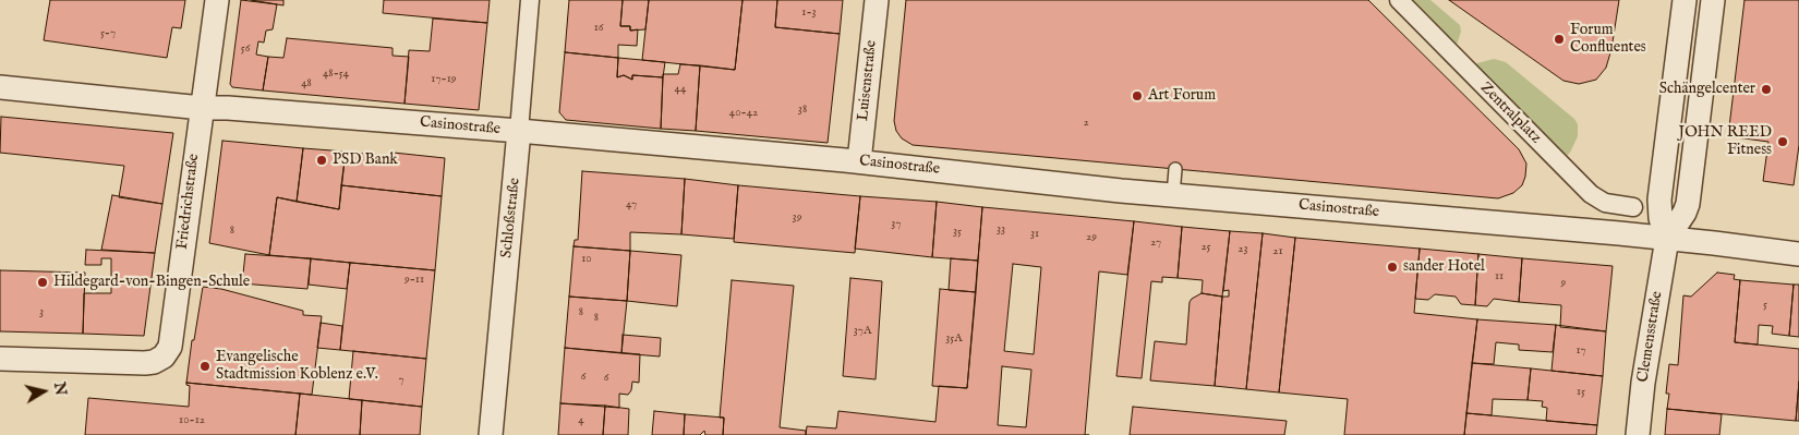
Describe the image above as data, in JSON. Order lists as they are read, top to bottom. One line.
{"streets":{"street":["Luisenstraße","Zentralplatz","Casinostraße","Friedrichstraße","Schloßstraße","Clemensstraße"]},"crossings":[["Luisenstraße","Casinostraße"],["Casinostraße","Friedrichstraße"],["Casinostraße","Schloßstraße"],["Casinostraße","Clemensstraße"]],"places":["Forum Confluentes","Schängelcenter","Art Forum","JOHN REED Fitness","PSD Bank","sander Hotel","Hildegard-von-Bingen-Schule","Evangelische Stadtmission Koblenz e.V."],"house_numbers":["1-3","16","5-7","56","48-54","17-19","48","44","38","40-42","2","47","39","37","33","8","35","31","29","27","25","23","21","10","11","9-11","9","5","3","8","8","37A","35A","17","6","6","7","15","10-12","4"],"north":"right"}
